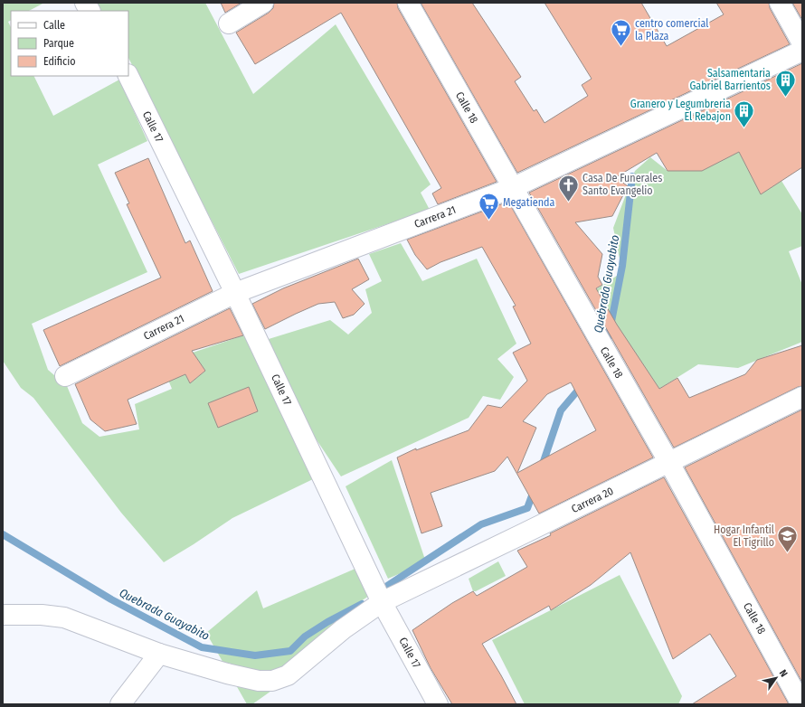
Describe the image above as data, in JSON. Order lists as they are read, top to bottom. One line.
{"streets":{"street":["Calle 18","Calle 17","Carrera 21","Carrera 20"]},"crossings":[["Calle 18","Carrera 21"],["Calle 18","Carrera 20"],["Calle 17","Carrera 21"],["Calle 17","Carrera 20"]],"water":["Quebrada Guayabito"],"places":{"supermarket":["centro comercial la Plaza","Megatienda"],"building":["Salsamentaria Gabriel Barrientos","Granero y Legumbreria El Rebajon"],"church":["Casa De Funerales Santo Evangelio"],"school or university":["Hogar Infantil El Tigrillo"]},"legend":["Calle","Parque","Edificio"],"north":"top right"}
